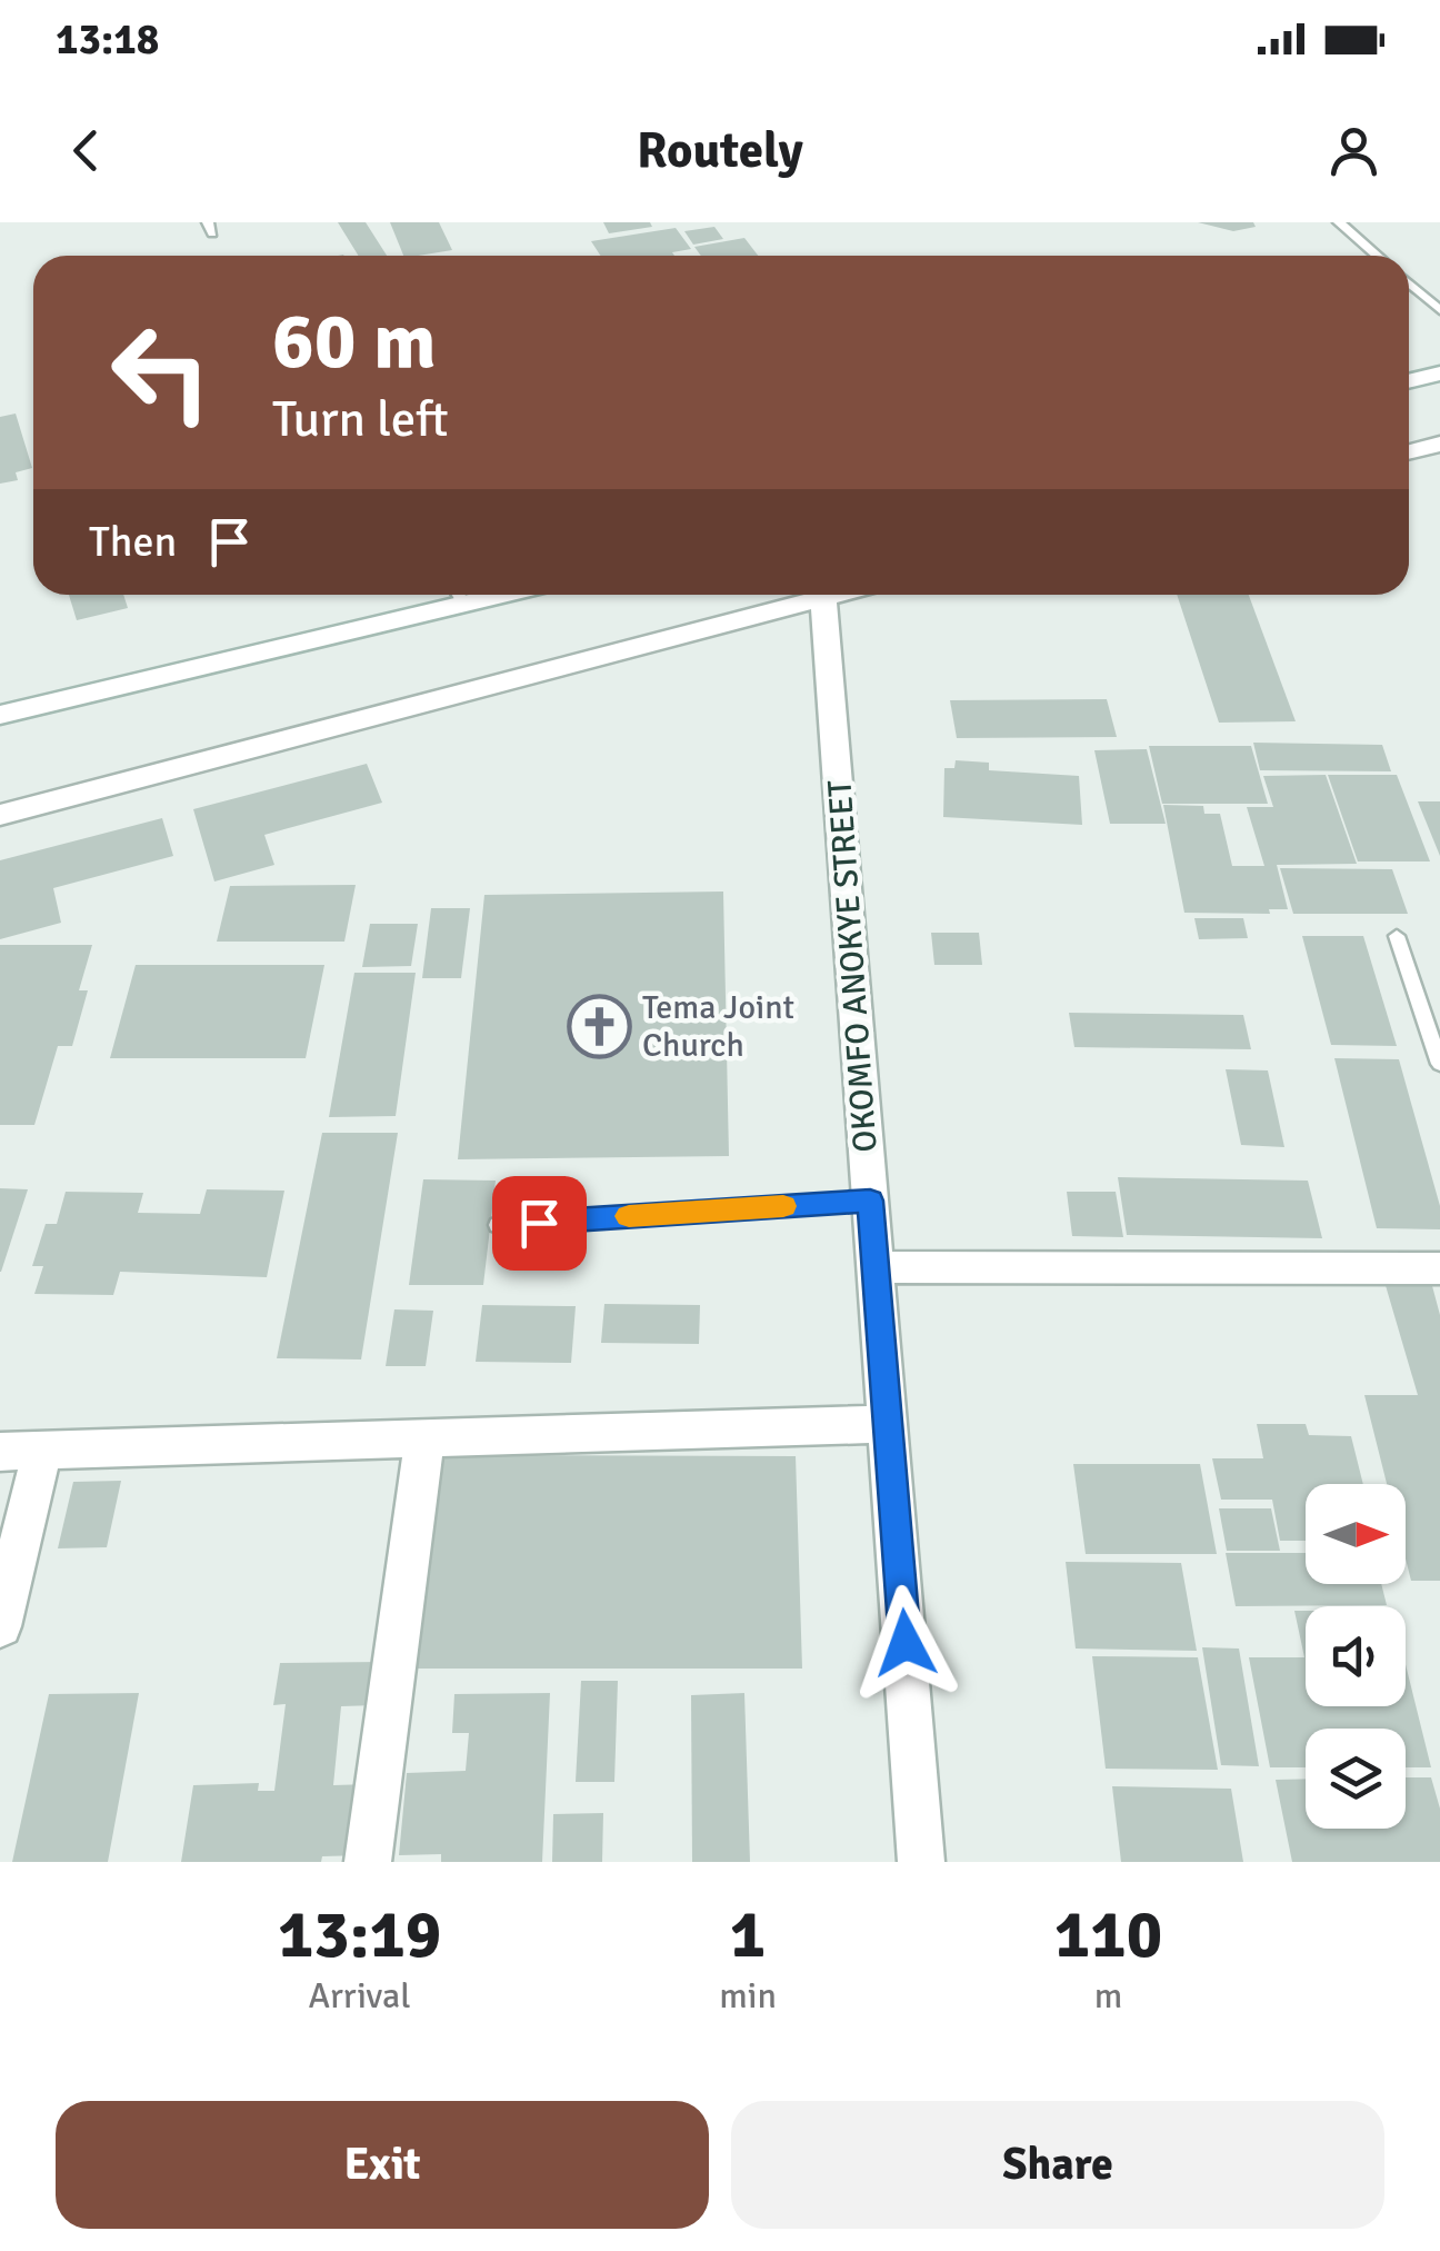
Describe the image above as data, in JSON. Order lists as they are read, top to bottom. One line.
{"streets":{"street":["OKOMFO ANOKYE STREET"]},"places":{"church":["Tema Joint Church"]},"north":"right","page":{"status":"13:18","header":"Routely","turn":["60 m","Turn left"],"then":"Then","eta":["13:19","Arrival","1","min","110","m"],"buttons":["Exit","Share"]}}
